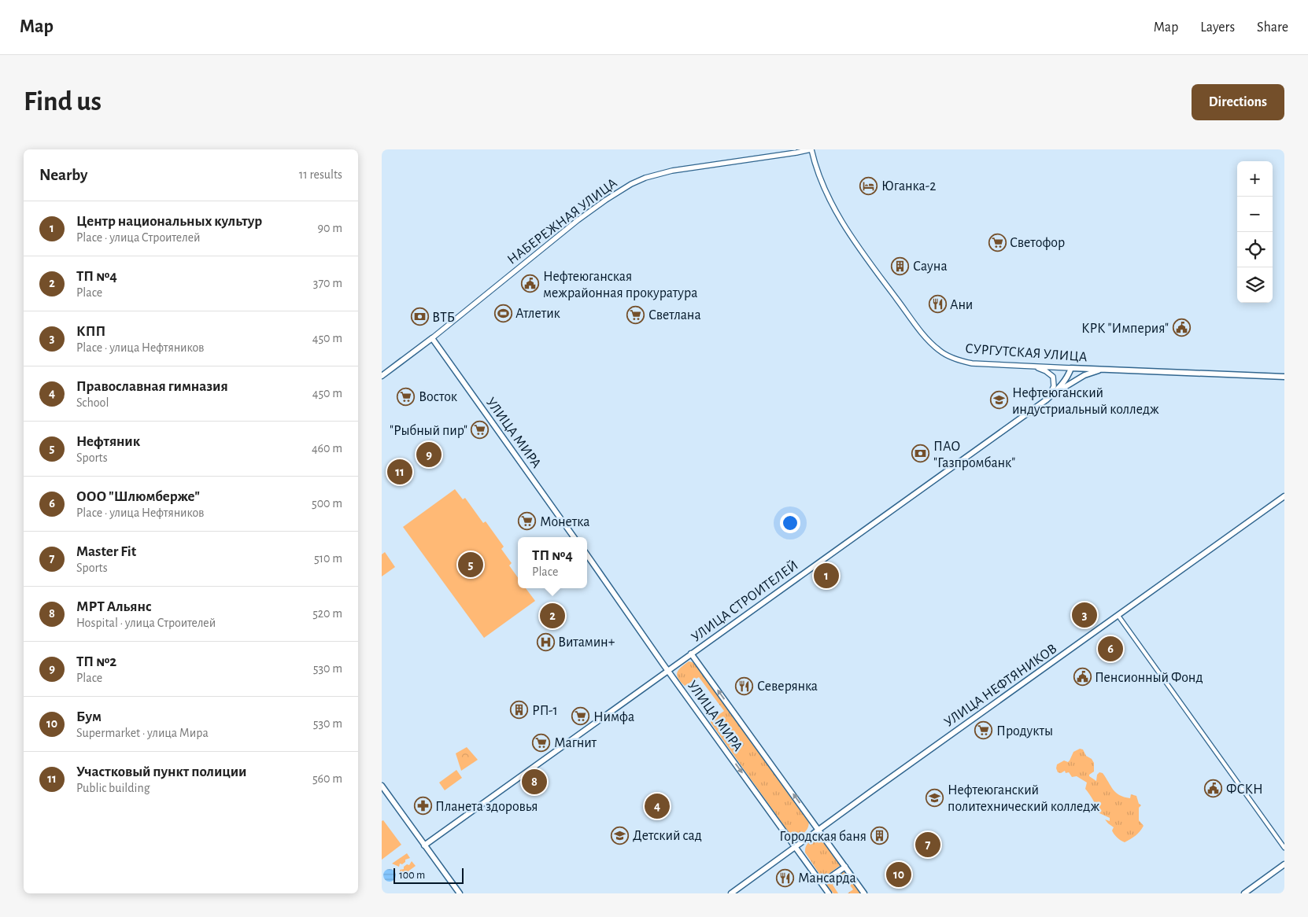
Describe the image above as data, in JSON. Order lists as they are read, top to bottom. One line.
{"streets":{"main road":["НАБЕРЕЖНАЯ УЛИЦА","СУРГУТСКАЯ УЛИЦА","УЛИЦА МИРА","УЛИЦА СТРОИТЕЛЕЙ","УЛИЦА НЕФТЯНИКОВ"]},"crossings":[["НАБЕРЕЖНАЯ УЛИЦА","СУРГУТСКАЯ УЛИЦА"],["НАБЕРЕЖНАЯ УЛИЦА","УЛИЦА МИРА"],["СУРГУТСКАЯ УЛИЦА","УЛИЦА СТРОИТЕЛЕЙ"],["УЛИЦА МИРА","УЛИЦА СТРОИТЕЛЕЙ"],["УЛИЦА МИРА","УЛИЦА НЕФТЯНИКОВ"]],"places":{"hotel":["Юганка-2"],"supermarket":["Светофор","Светлана","Восток","\"Рыбный пир\"","Монетка","Нимфа","Продукты","Магнит"],"building":["Сауна","РП-1","Городская баня"],"public building":["Нефтеюганская межрайонная прокуратура","КРК \"Империя\"","Пенсионный Фонд","ФСКН"],"restaurant":["Ани","Северянка","Мансарда"],"sports":["Атлетик"],"bank":["ВТБ","ПАО \"Газпромбанк\""],"school or university":["Нефтеюганский индустриальный колледж","Нефтеюганский политехнический колледж","Детский сад"],"hospital":["Витамин+"],"pharmacy":["Планета здоровья"]},"scale_bar":"100 m","page":{"header":"Map","nav":["Map","Layers","Share"],"buttons":"Directions","title":"Find us","heading":["Nearby","11 results"],"map_buttons":["+","−"],"list":[{"mark":"1","name":"Центр национальных культур","note":"Place · улица Строителей","value":"90 m"},{"mark":"2","name":"ТП №4","note":"Place","value":"370 m"},{"mark":"3","name":"КПП","note":"Place · улица Нефтяников","value":"450 m"},{"mark":"4","name":"Православная гимназия","note":"School","value":"450 m"},{"mark":"5","name":"Нефтяник","note":"Sports","value":"460 m"},{"mark":"6","name":"ООО \"Шлюмберже\"","note":"Place · улица Нефтяников","value":"500 m"},{"mark":"7","name":"Master Fit","note":"Sports","value":"510 m"},{"mark":"8","name":"МРТ Альянс","note":"Hospital · улица Строителей","value":"520 m"},{"mark":"9","name":"ТП №2","note":"Place","value":"530 m"},{"mark":"10","name":"Бум","note":"Supermarket · улица Мира","value":"530 m"},{"mark":"11","name":"Участковый пункт полиции","note":"Public building","value":"560 m"}],"pins":["9","11","5","1","3","2","6","8","4","7","10"],"popup":["ТП №4","Place"],"scale":"100 m"}}
